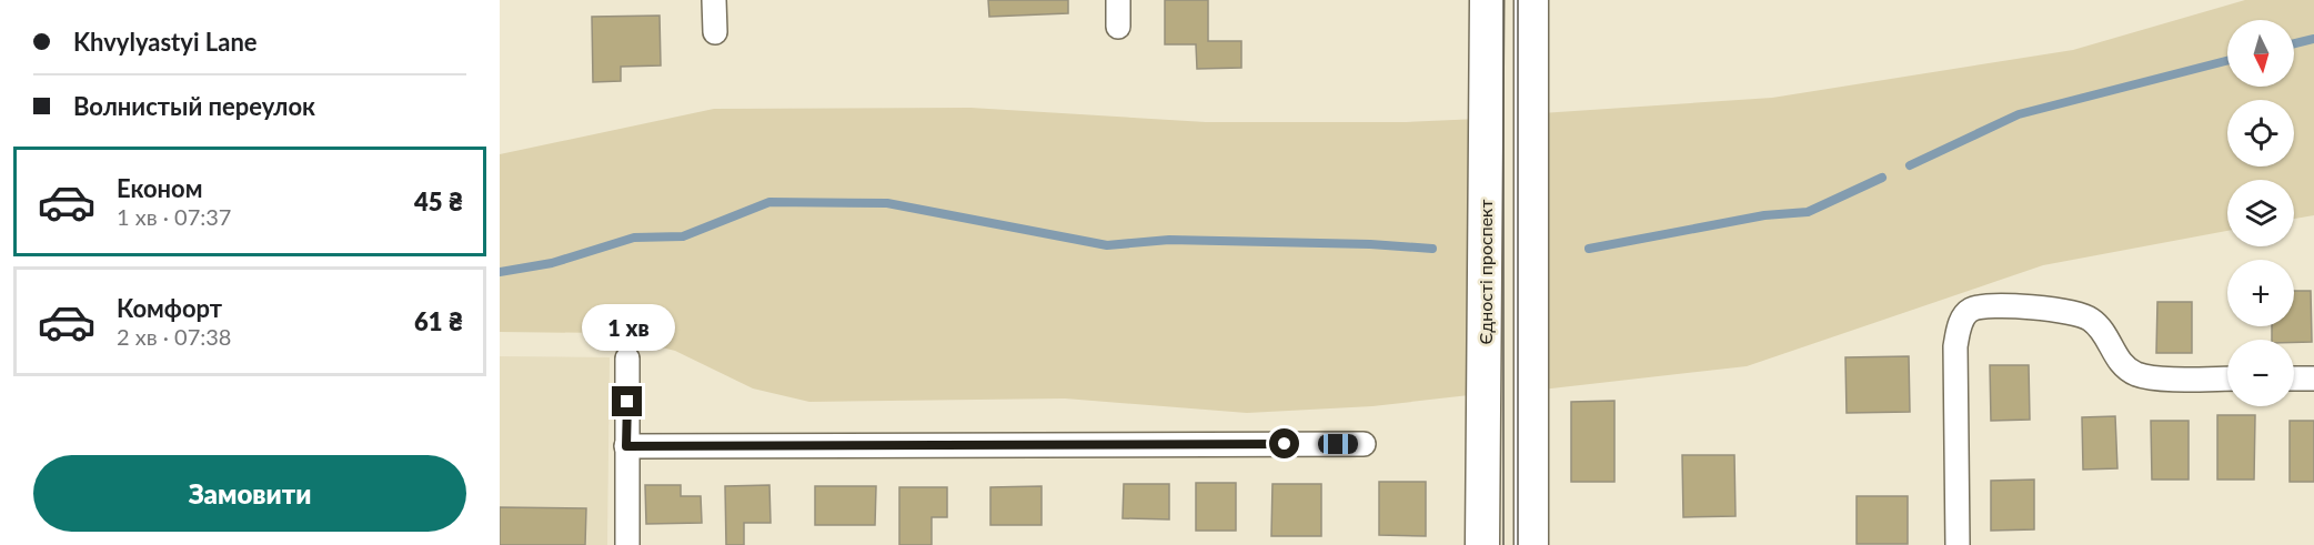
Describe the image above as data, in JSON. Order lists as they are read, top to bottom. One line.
{"streets":{"main road":["Єдності проспект"]},"north":"bottom","page":{"banner":["Khvylyastyi Lane","Волнистый переулок"],"map_buttons":["+","−"],"list":[{"name":"Економ","note":"1 хв · 07:37","value":"45 ₴"},{"name":"Комфорт","note":"2 хв · 07:38","value":"61 ₴"}],"bubble":"1 хв","buttons":"Замовити"}}
